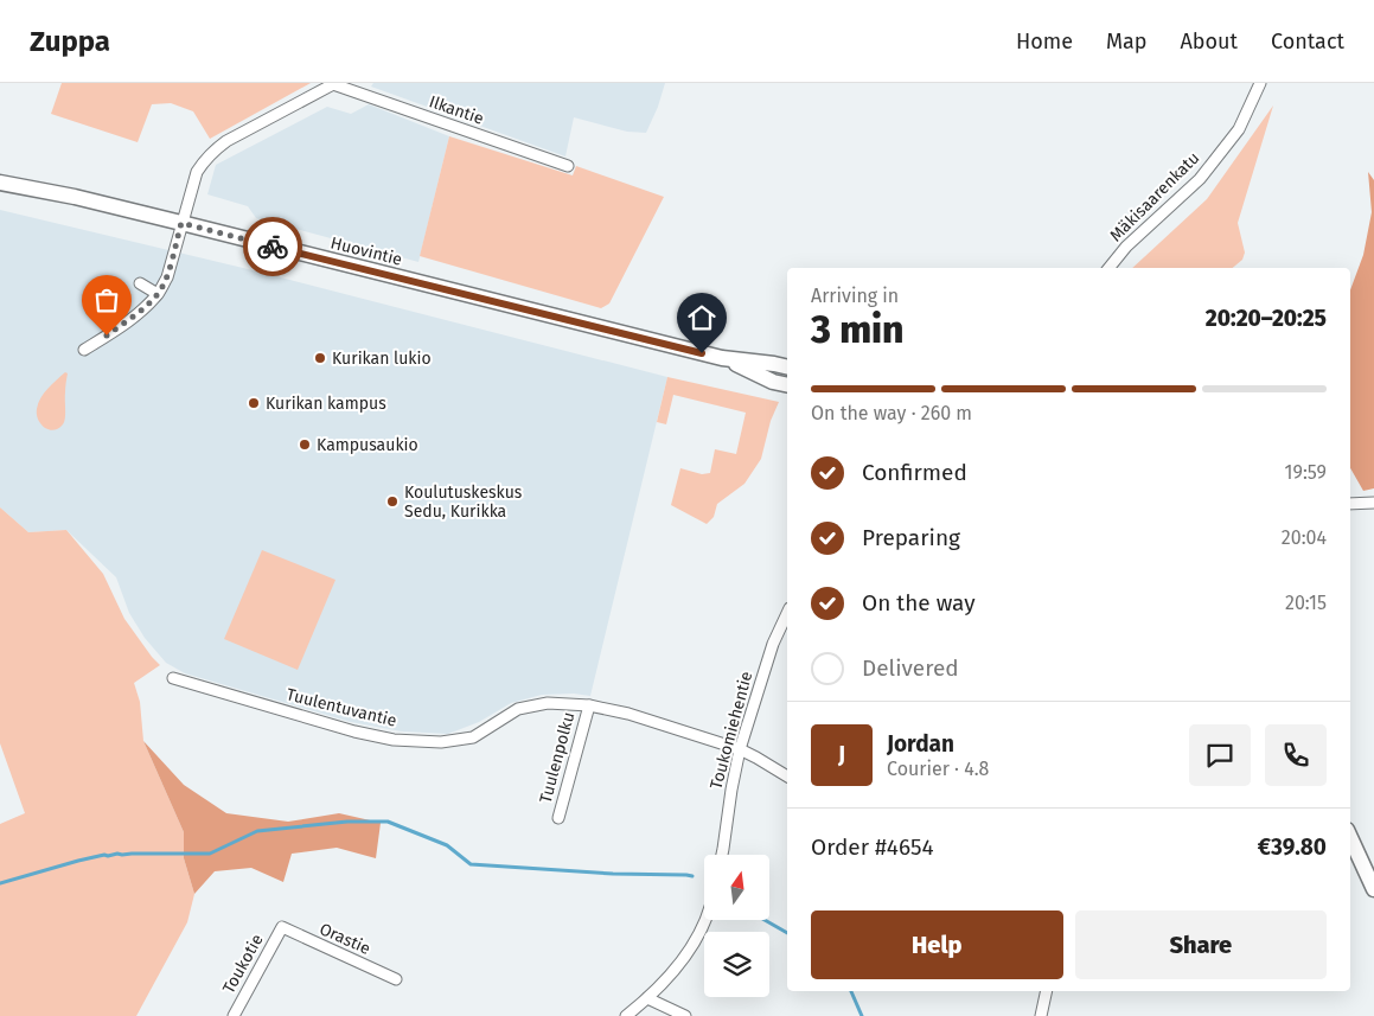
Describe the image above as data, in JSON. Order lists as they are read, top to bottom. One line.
{"streets":{"main road":["Huovintie"],"street":["Ilkantie","Mäkisaarenkatu","Tuulentuvantie","Toukomiehentie","Tuulenpolku","Orastie","Toukotie"]},"crossings":[["Tuulentuvantie","Toukomiehentie"],["Tuulentuvantie","Tuulenpolku"],["Orastie","Toukotie"]],"places":["Kurikan lukio","Kurikan kampus","Kampusaukio","Koulutuskeskus Sedu, Kurikka"],"north":"top","page":{"header":"Zuppa","nav":["Home","Map","About","Contact"],"heading":["3 min","Arriving in","20:20–20:25"],"panel":["Jordan","Courier · 4.8","Order #4654","€39.80"],"bar":"On the way · 260 m","list":[["Confirmed","19:59"],["Preparing","20:04"],["On the way","20:15"],"Delivered"],"round":"J","buttons":["Help","Share"]}}
